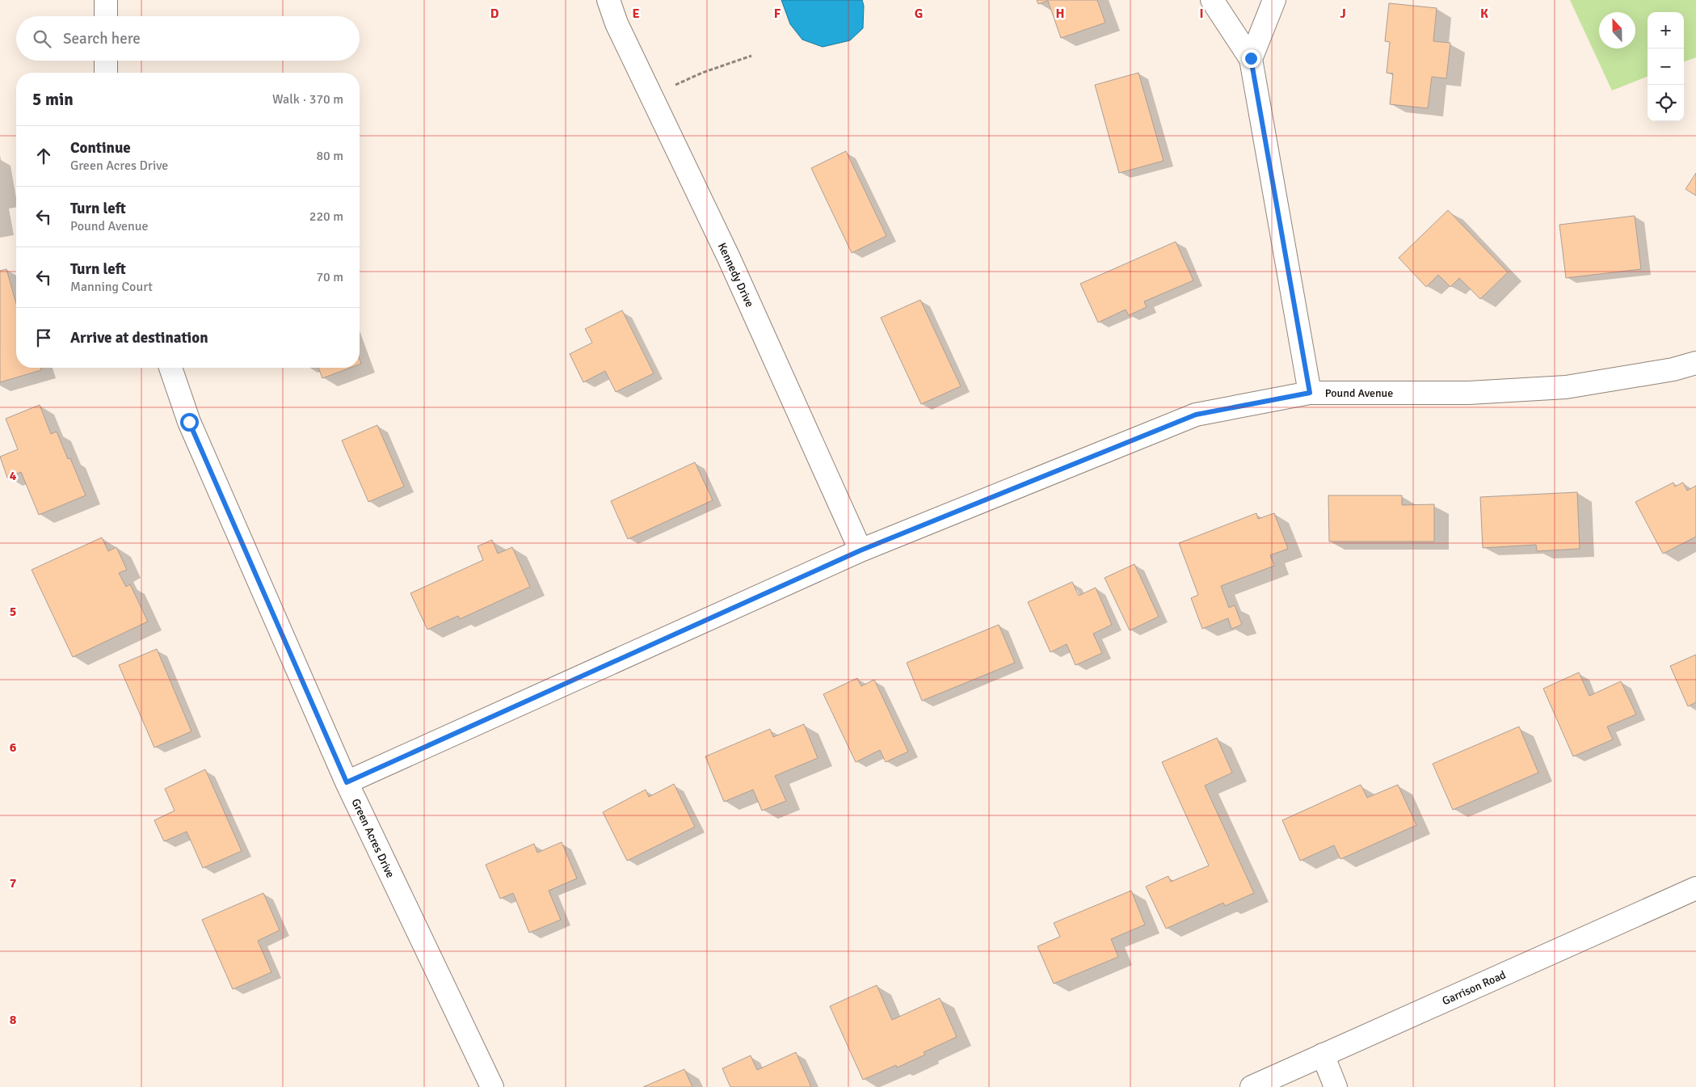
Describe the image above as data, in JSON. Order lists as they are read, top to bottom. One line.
{"streets":{"street":["Kennedy Drive","Pound Avenue","Green Acres Drive","Garrison Road"]},"crossings":[["Kennedy Drive","Pound Avenue"],["Pound Avenue","Green Acres Drive"]],"north":"top","page":{"map_buttons":["+","−"],"search":"Search here","heading":["5 min","Walk · 370 m"],"list":[["Continue","Green Acres Drive","80 m"],["Turn left","Pound Avenue","220 m"],["Turn left","Manning Court","70 m"],"Arrive at destination"]},"grid":{"columns":["D","E","F","G","H","I","J","K"],"rows":["4","5","6","7","8"]}}
